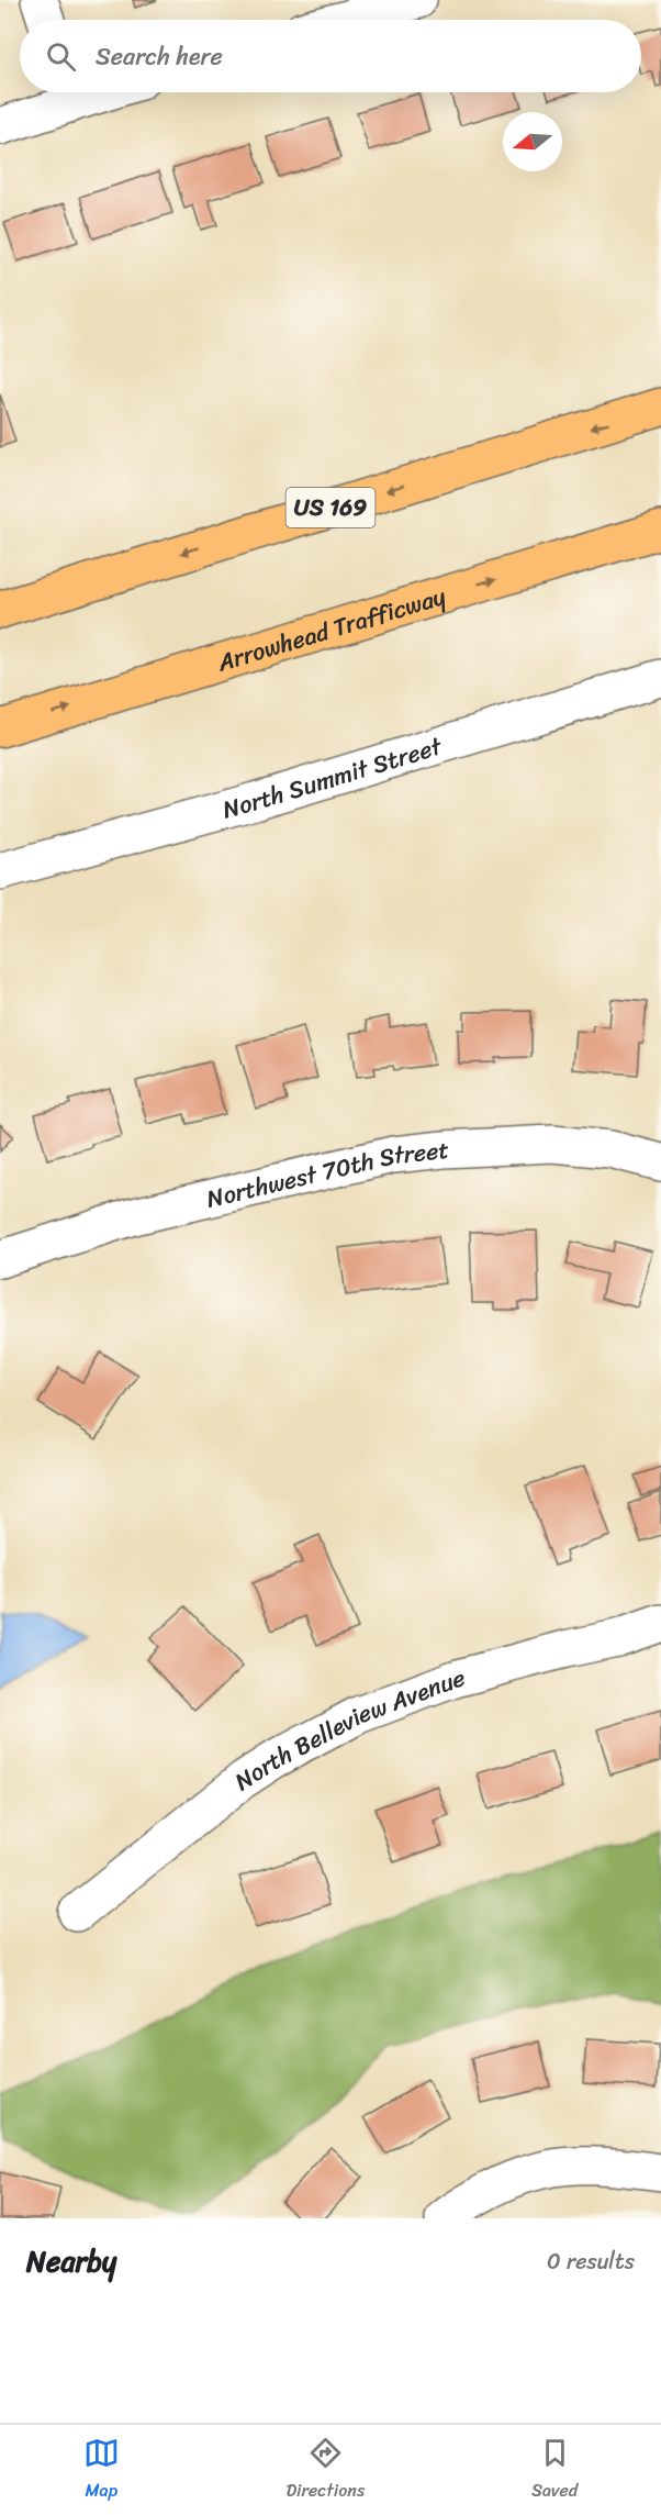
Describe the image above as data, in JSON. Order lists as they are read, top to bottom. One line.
{"streets":{"highway":["US 169","Arrowhead Trafficway"],"street":["North Summit Street","Northwest 70th Street","North Belleview Avenue"]},"north":"left","page":{"search":"Search here","heading":["Nearby","0 results"],"nav":["Map","Directions","Saved"]}}
